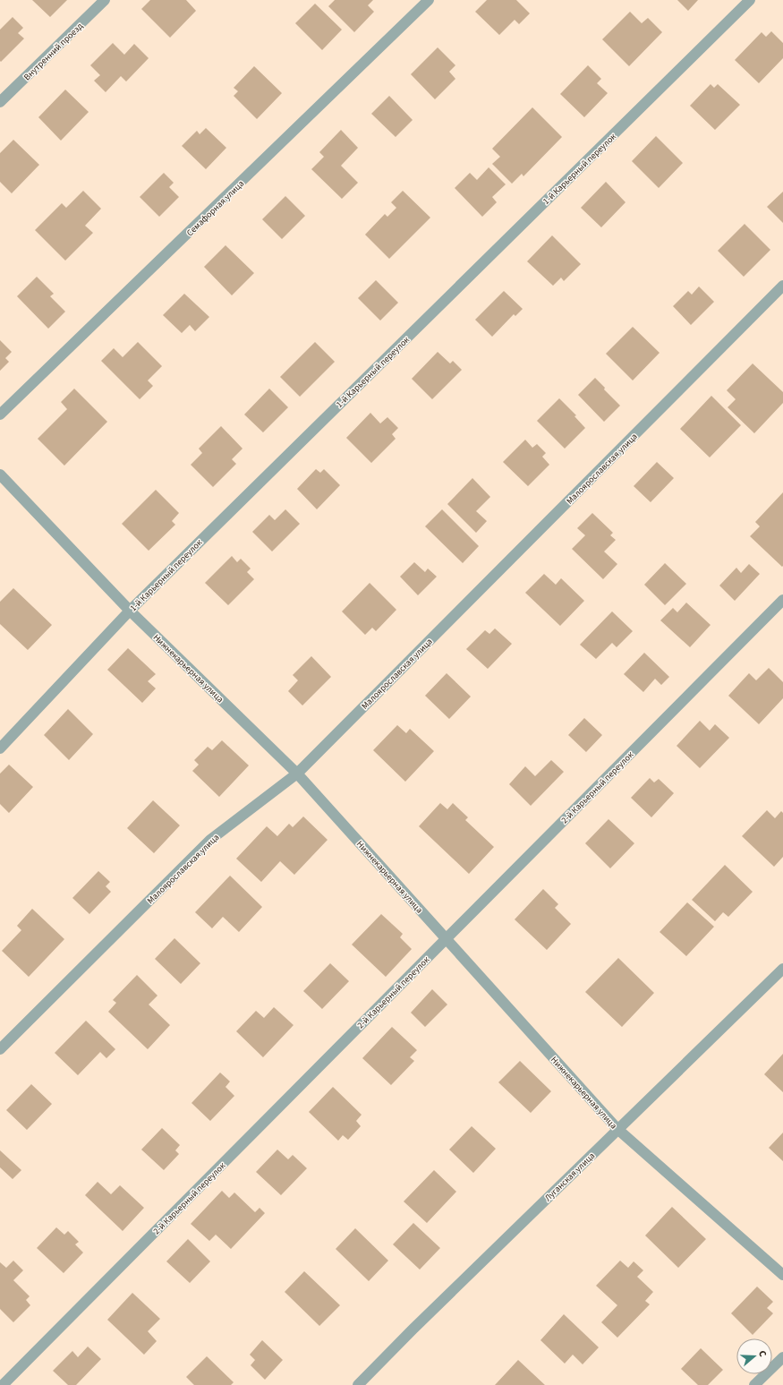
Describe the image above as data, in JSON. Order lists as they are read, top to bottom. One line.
{"streets":{"street":["Внутренний проезд","1-й Карьерный переулок","Семафорная улица","Малоярославская улица","Нижнекарьерная улица","2-й Карьерный переулок","Луганская улица"]},"crossings":[["1-й Карьерный переулок","Нижнекарьерная улица"],["Малоярославская улица","Нижнекарьерная улица"],["Нижнекарьерная улица","2-й Карьерный переулок"],["Нижнекарьерная улица","Луганская улица"]],"north":"right"}
